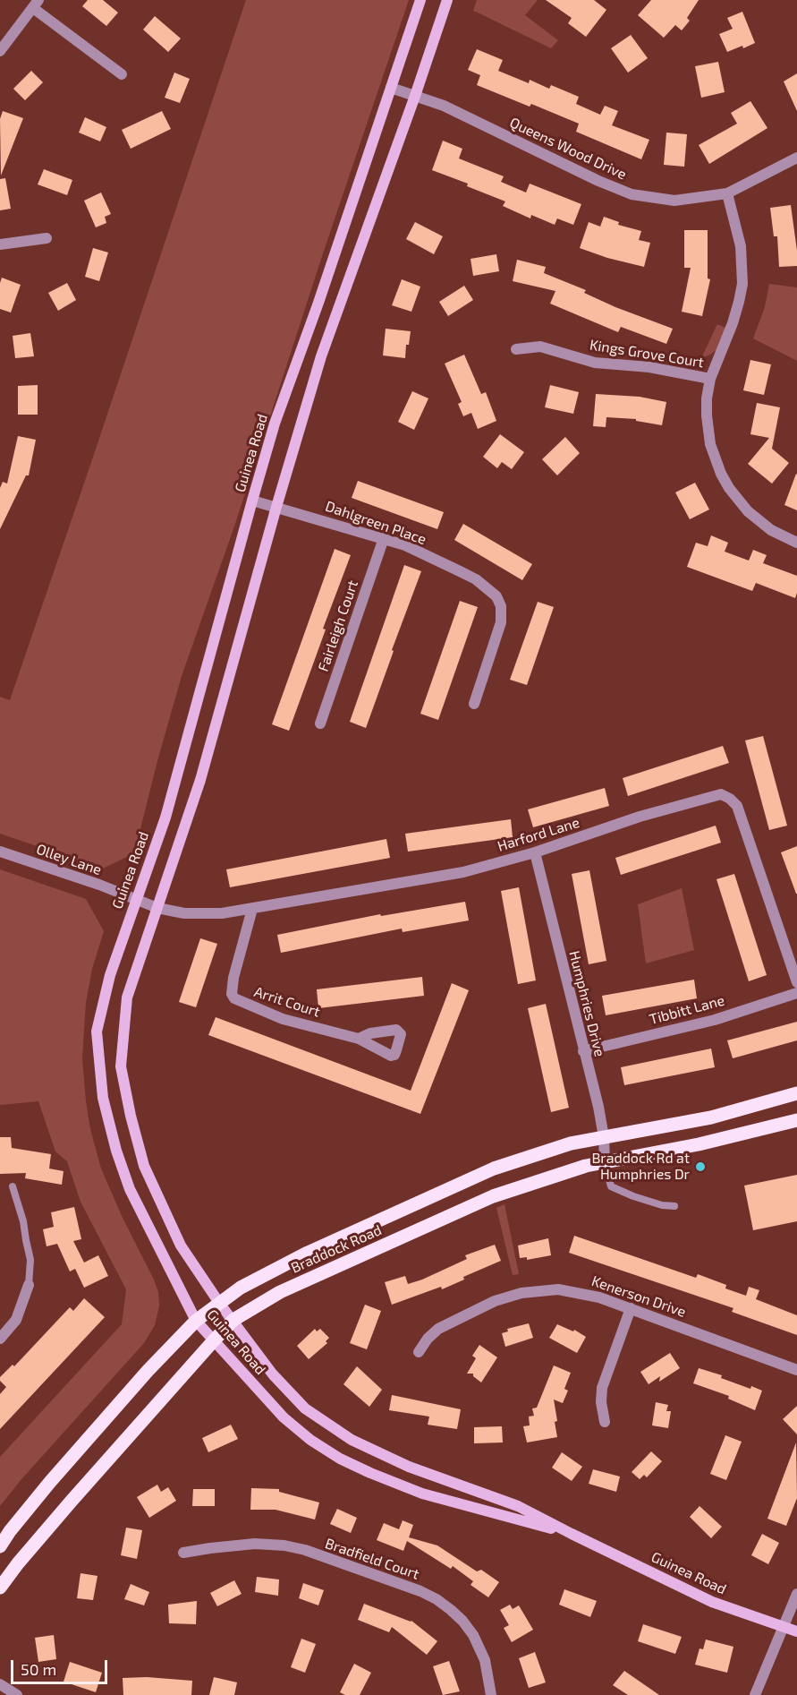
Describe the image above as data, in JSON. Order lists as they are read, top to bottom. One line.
{"streets":{"main road":["Guinea Road","Braddock Road"],"street":["Queens Wood Drive","Kings Grove Court","Dahlgreen Place","Fairleigh Court","Harford Lane","Olley Lane","Arrit Court","Humphries Drive","Tibbitt Lane","Kenerson Drive","Bradfield Court"]},"crossings":[["Queens Wood Drive","Guinea Road"],["Guinea Road","Dahlgreen Place"],["Guinea Road","Harford Lane"],["Guinea Road","Olley Lane"],["Guinea Road","Braddock Road"],["Dahlgreen Place","Fairleigh Court"],["Harford Lane","Olley Lane"],["Harford Lane","Arrit Court"],["Harford Lane","Humphries Drive"],["Humphries Drive","Tibbitt Lane"],["Humphries Drive","Braddock Road"]],"places":["Braddock Rd at Humphries Dr"],"scale_bar":"50 m"}
